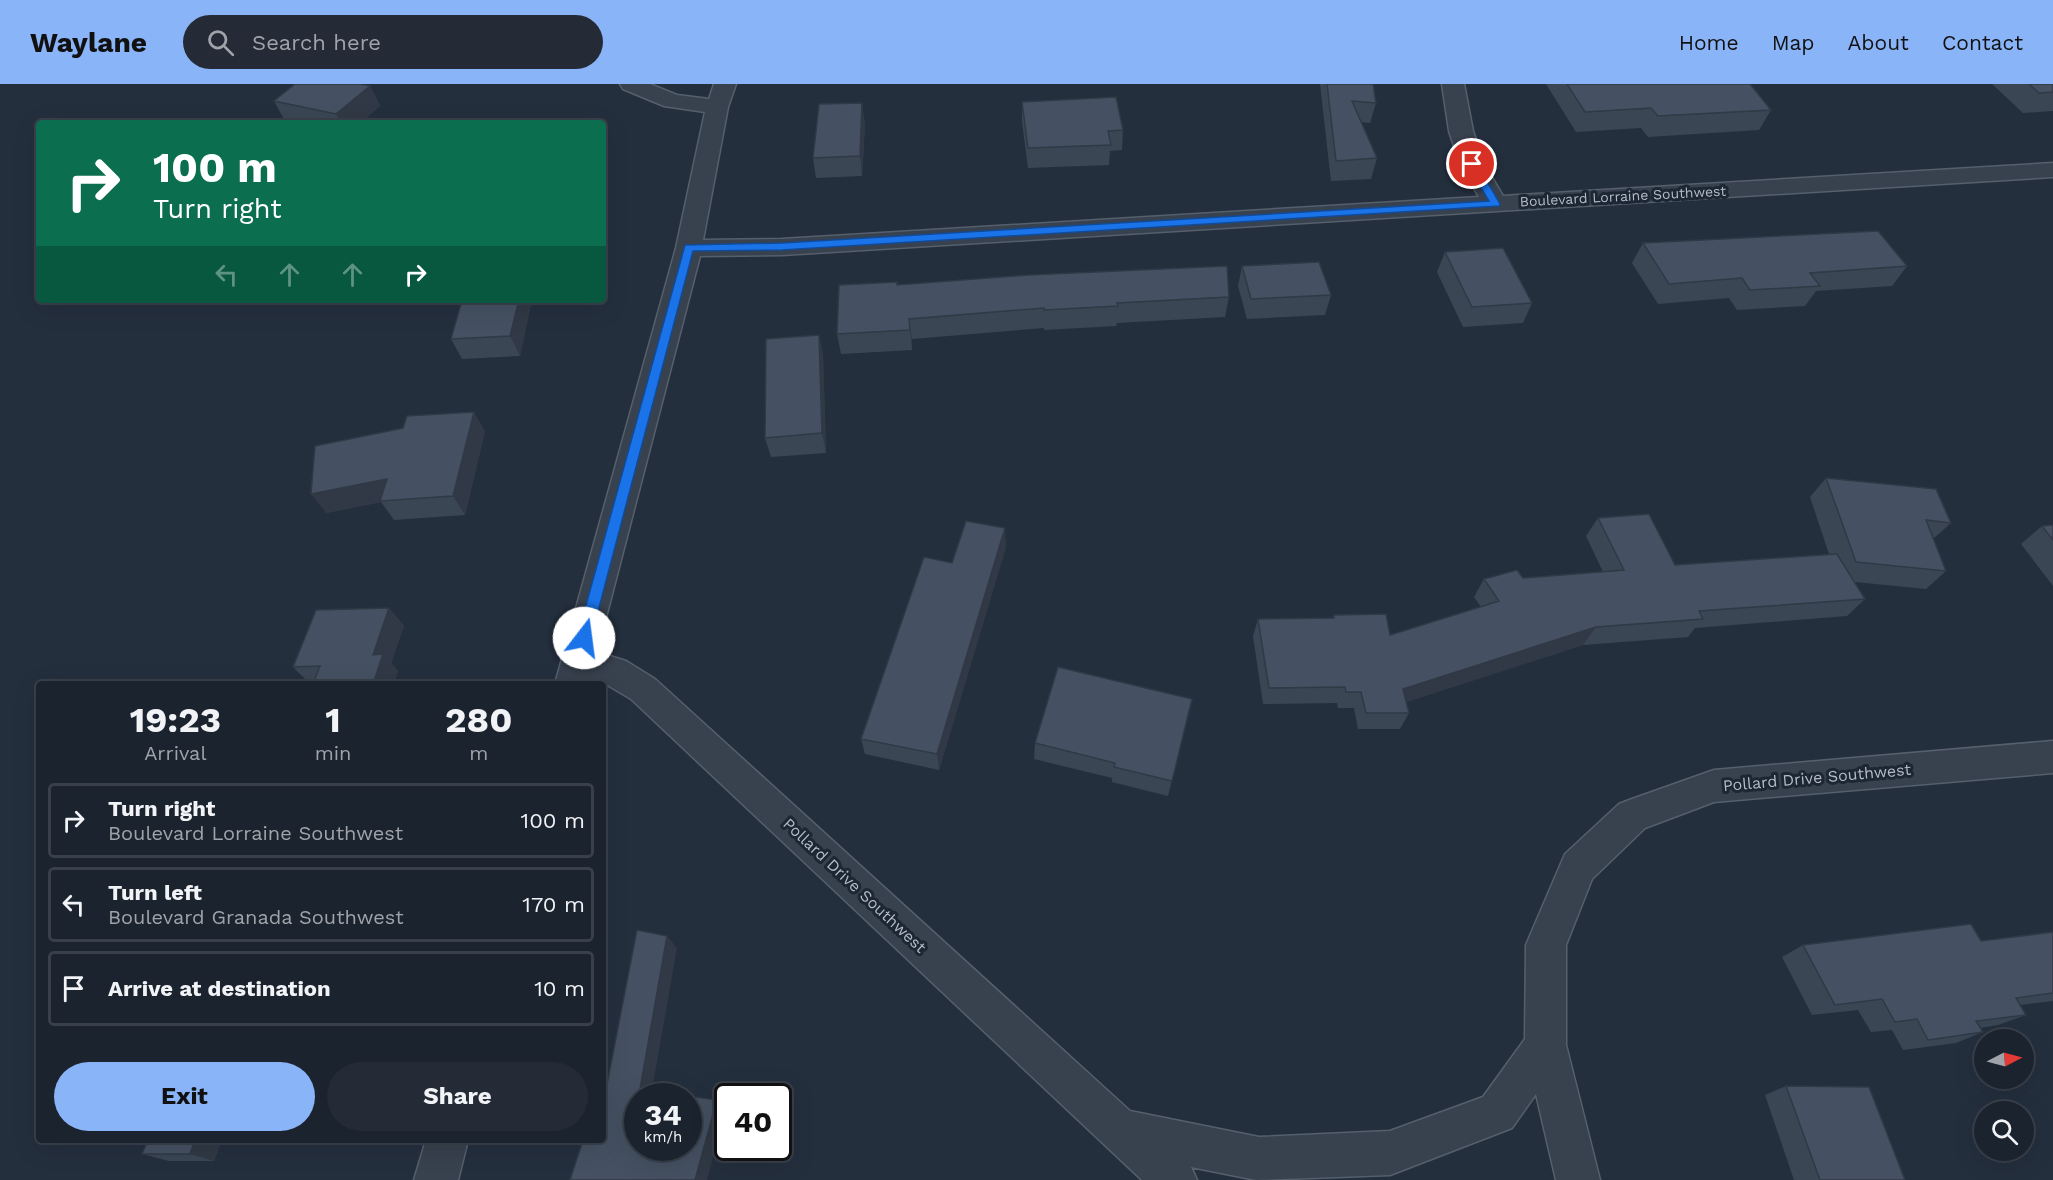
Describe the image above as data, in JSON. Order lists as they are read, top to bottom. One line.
{"streets":{"street":["Boulevard Lorraine Southwest","Pollard Drive Southwest"]},"north":"right","page":{"header":"Waylane","search":"Search here","nav":["Home","Map","About","Contact"],"turn":["100 m","Turn right"],"eta":["19:23","Arrival","1","min","280","m"],"list":[{"name":"Turn right","note":"Boulevard Lorraine Southwest","value":"100 m"},{"name":"Turn left","note":"Boulevard Granada Southwest","value":"170 m"},{"name":"Arrive at destination","value":"10 m"}],"buttons":["Exit","Share"],"speed":"34 km/h","limit":"40"}}
